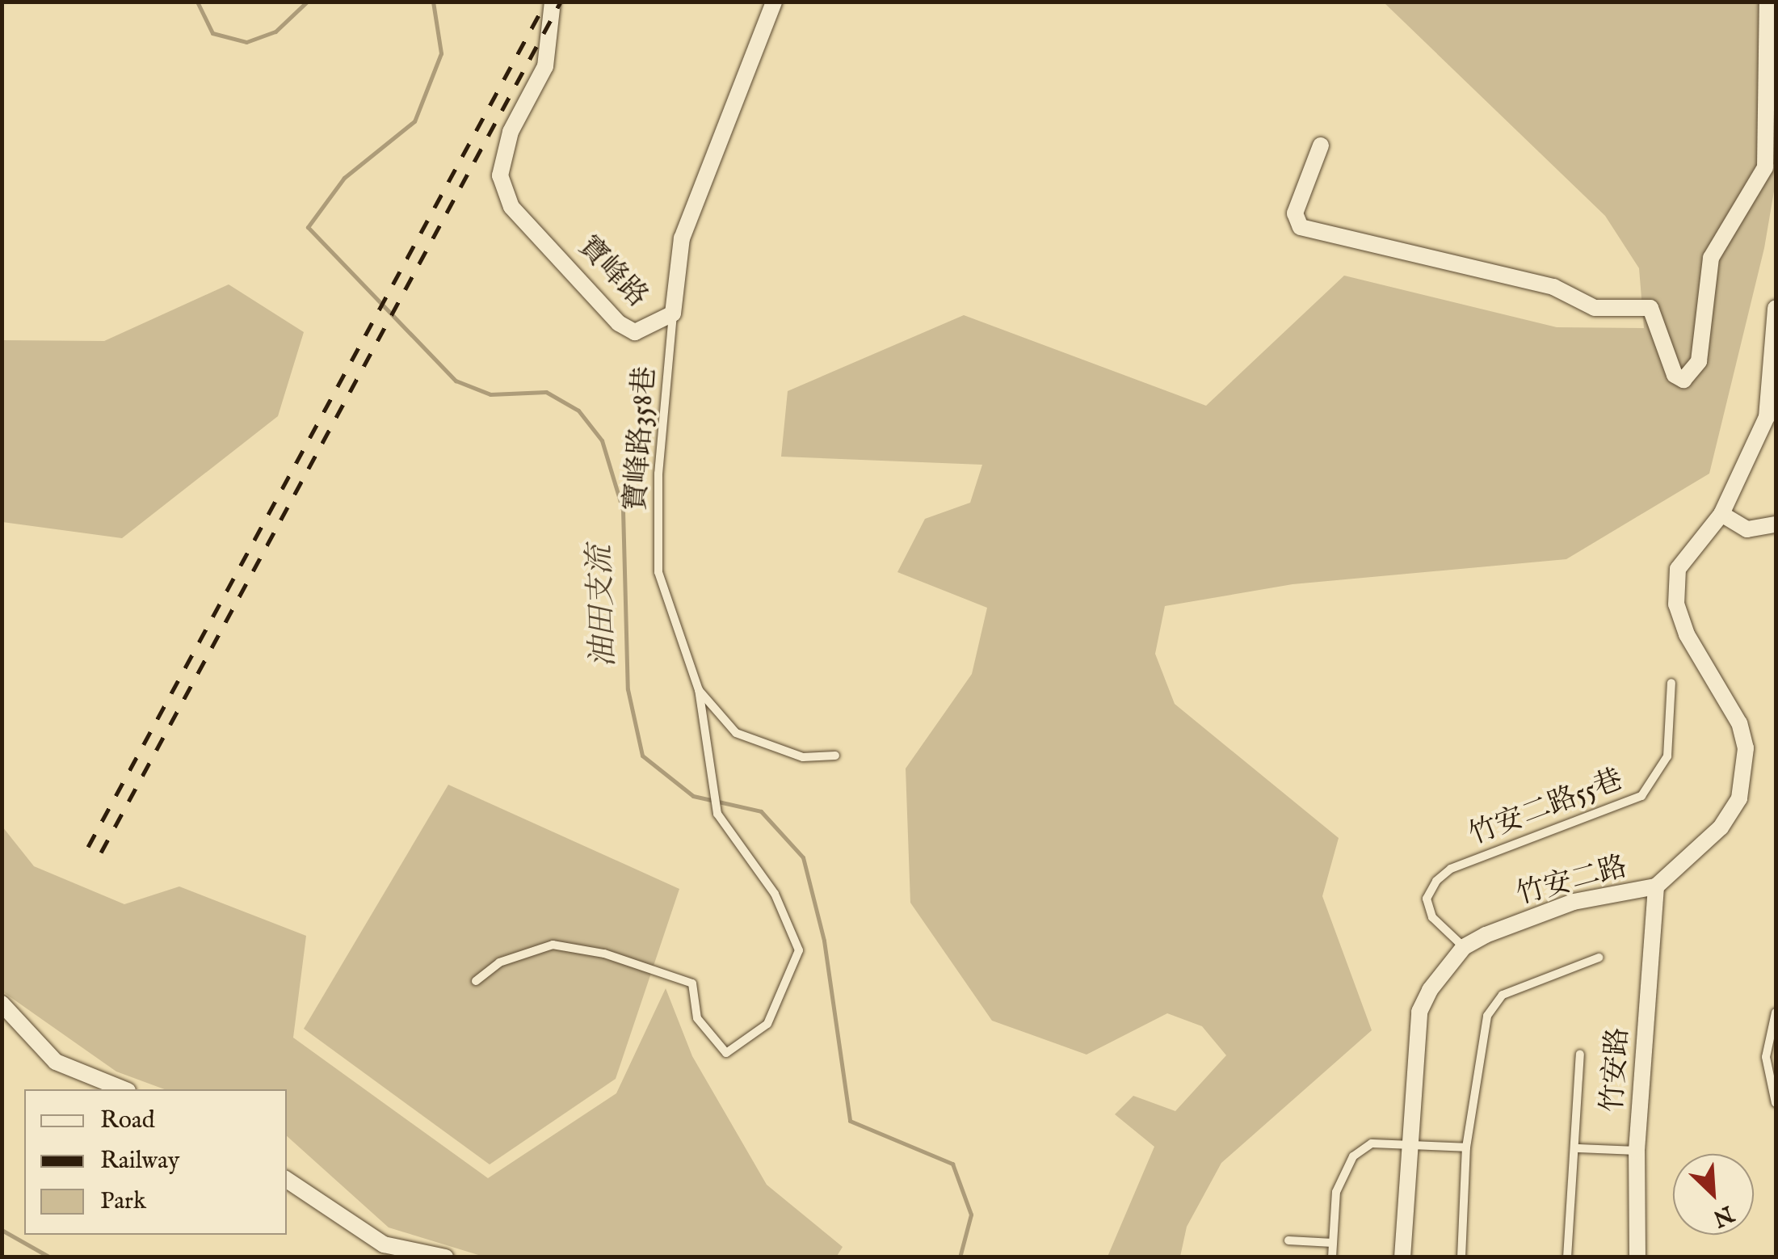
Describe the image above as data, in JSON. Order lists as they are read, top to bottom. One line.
{"streets":{"street":["寶峰路","竹安二路","竹安路"],"lane":["寶峰路358巷","竹安二路55巷"]},"crossings":[["寶峰路","寶峰路358巷"],["竹安二路55巷","竹安二路"],["竹安二路","竹安路"]],"water":["油田支流"],"legend":["Road","Railway","Park"],"north":"bottom right"}
